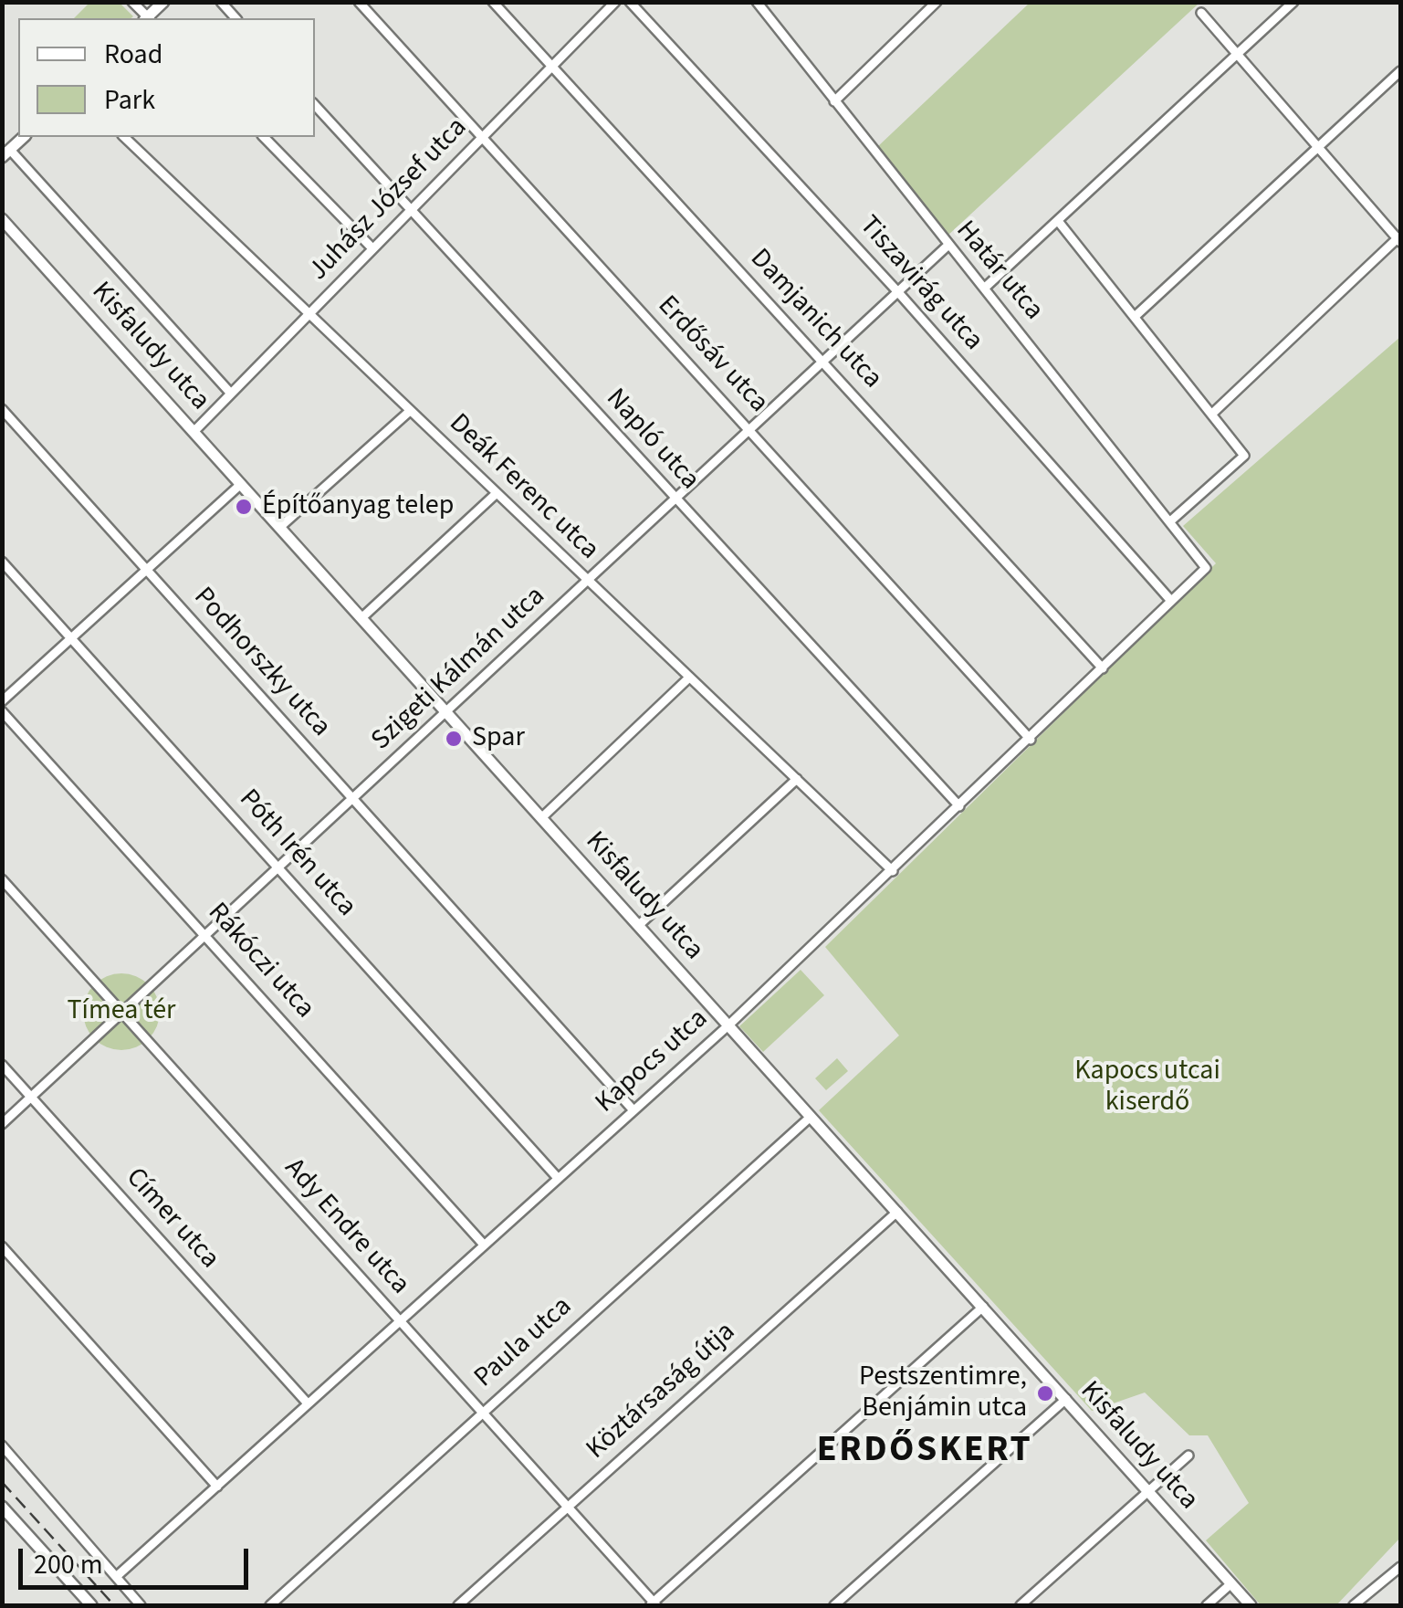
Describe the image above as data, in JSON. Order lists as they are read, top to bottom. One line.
{"streets":{"street":["Juhász József utca","Határ utca","Tiszavirág utca","Damjanich utca","Kisfaludy utca","Erdősáv utca","Napló utca","Deák Ferenc utca","Podhorszky utca","Szigeti Kálmán utca","Póth Irén utca","Rákóczi utca","Kapocs utca","Címer utca","Ady Endre utca","Paula utca","Köztársaság útja"]},"crossings":[["Juhász József utca","Damjanich utca"],["Juhász József utca","Kisfaludy utca"],["Juhász József utca","Erdősáv utca"],["Juhász József utca","Napló utca"],["Juhász József utca","Deák Ferenc utca"],["Határ utca","Szigeti Kálmán utca"],["Határ utca","Kapocs utca"],["Tiszavirág utca","Szigeti Kálmán utca"],["Tiszavirág utca","Kapocs utca"],["Damjanich utca","Szigeti Kálmán utca"],["Damjanich utca","Kapocs utca"],["Kisfaludy utca","Szigeti Kálmán utca"],["Kisfaludy utca","Kapocs utca"],["Kisfaludy utca","Paula utca"],["Kisfaludy utca","Köztársaság útja"],["Erdősáv utca","Szigeti Kálmán utca"],["Erdősáv utca","Kapocs utca"],["Napló utca","Szigeti Kálmán utca"],["Napló utca","Kapocs utca"],["Deák Ferenc utca","Szigeti Kálmán utca"],["Deák Ferenc utca","Kapocs utca"],["Podhorszky utca","Szigeti Kálmán utca"],["Podhorszky utca","Kapocs utca"],["Szigeti Kálmán utca","Póth Irén utca"],["Szigeti Kálmán utca","Rákóczi utca"],["Szigeti Kálmán utca","Címer utca"],["Szigeti Kálmán utca","Ady Endre utca"],["Póth Irén utca","Kapocs utca"],["Rákóczi utca","Kapocs utca"],["Kapocs utca","Címer utca"],["Kapocs utca","Ady Endre utca"],["Ady Endre utca","Paula utca"],["Ady Endre utca","Köztársaság útja"]],"districts":["ERDŐSKERT"],"parks":["Tímea tér","Kapocs utcai kiserdő"],"places":["Építőanyag telep","Spar","Pestszentimre, Benjámin utca"],"legend":["Road","Park"],"scale_bar":"200 m"}
